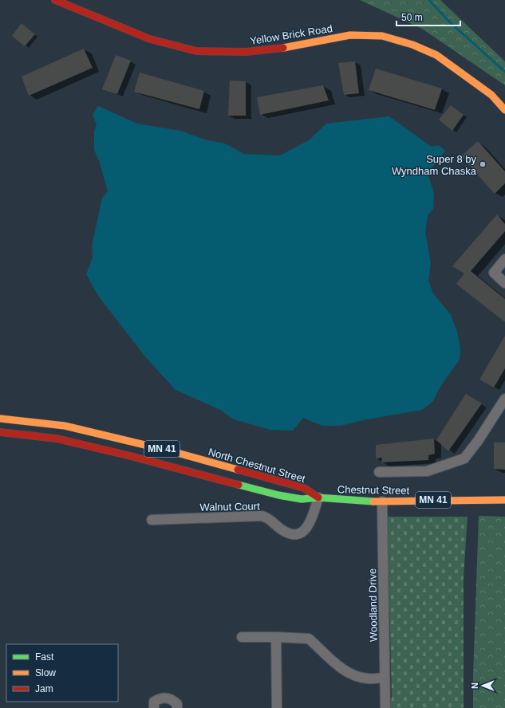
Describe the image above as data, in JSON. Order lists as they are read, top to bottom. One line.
{"streets":{"main road":["Yellow Brick Road","MN 41","North Chestnut Street","Chestnut Street"],"street":["Walnut Court","Woodland Drive"]},"crossings":[["North Chestnut Street","Chestnut Street"],["North Chestnut Street","Walnut Court"],["Chestnut Street","Walnut Court"],["Chestnut Street","Woodland Drive"]],"places":["Super 8 by Wyndham Chaska"],"legend":["Fast","Slow","Jam"],"scale_bar":"50 m","north":"left"}
